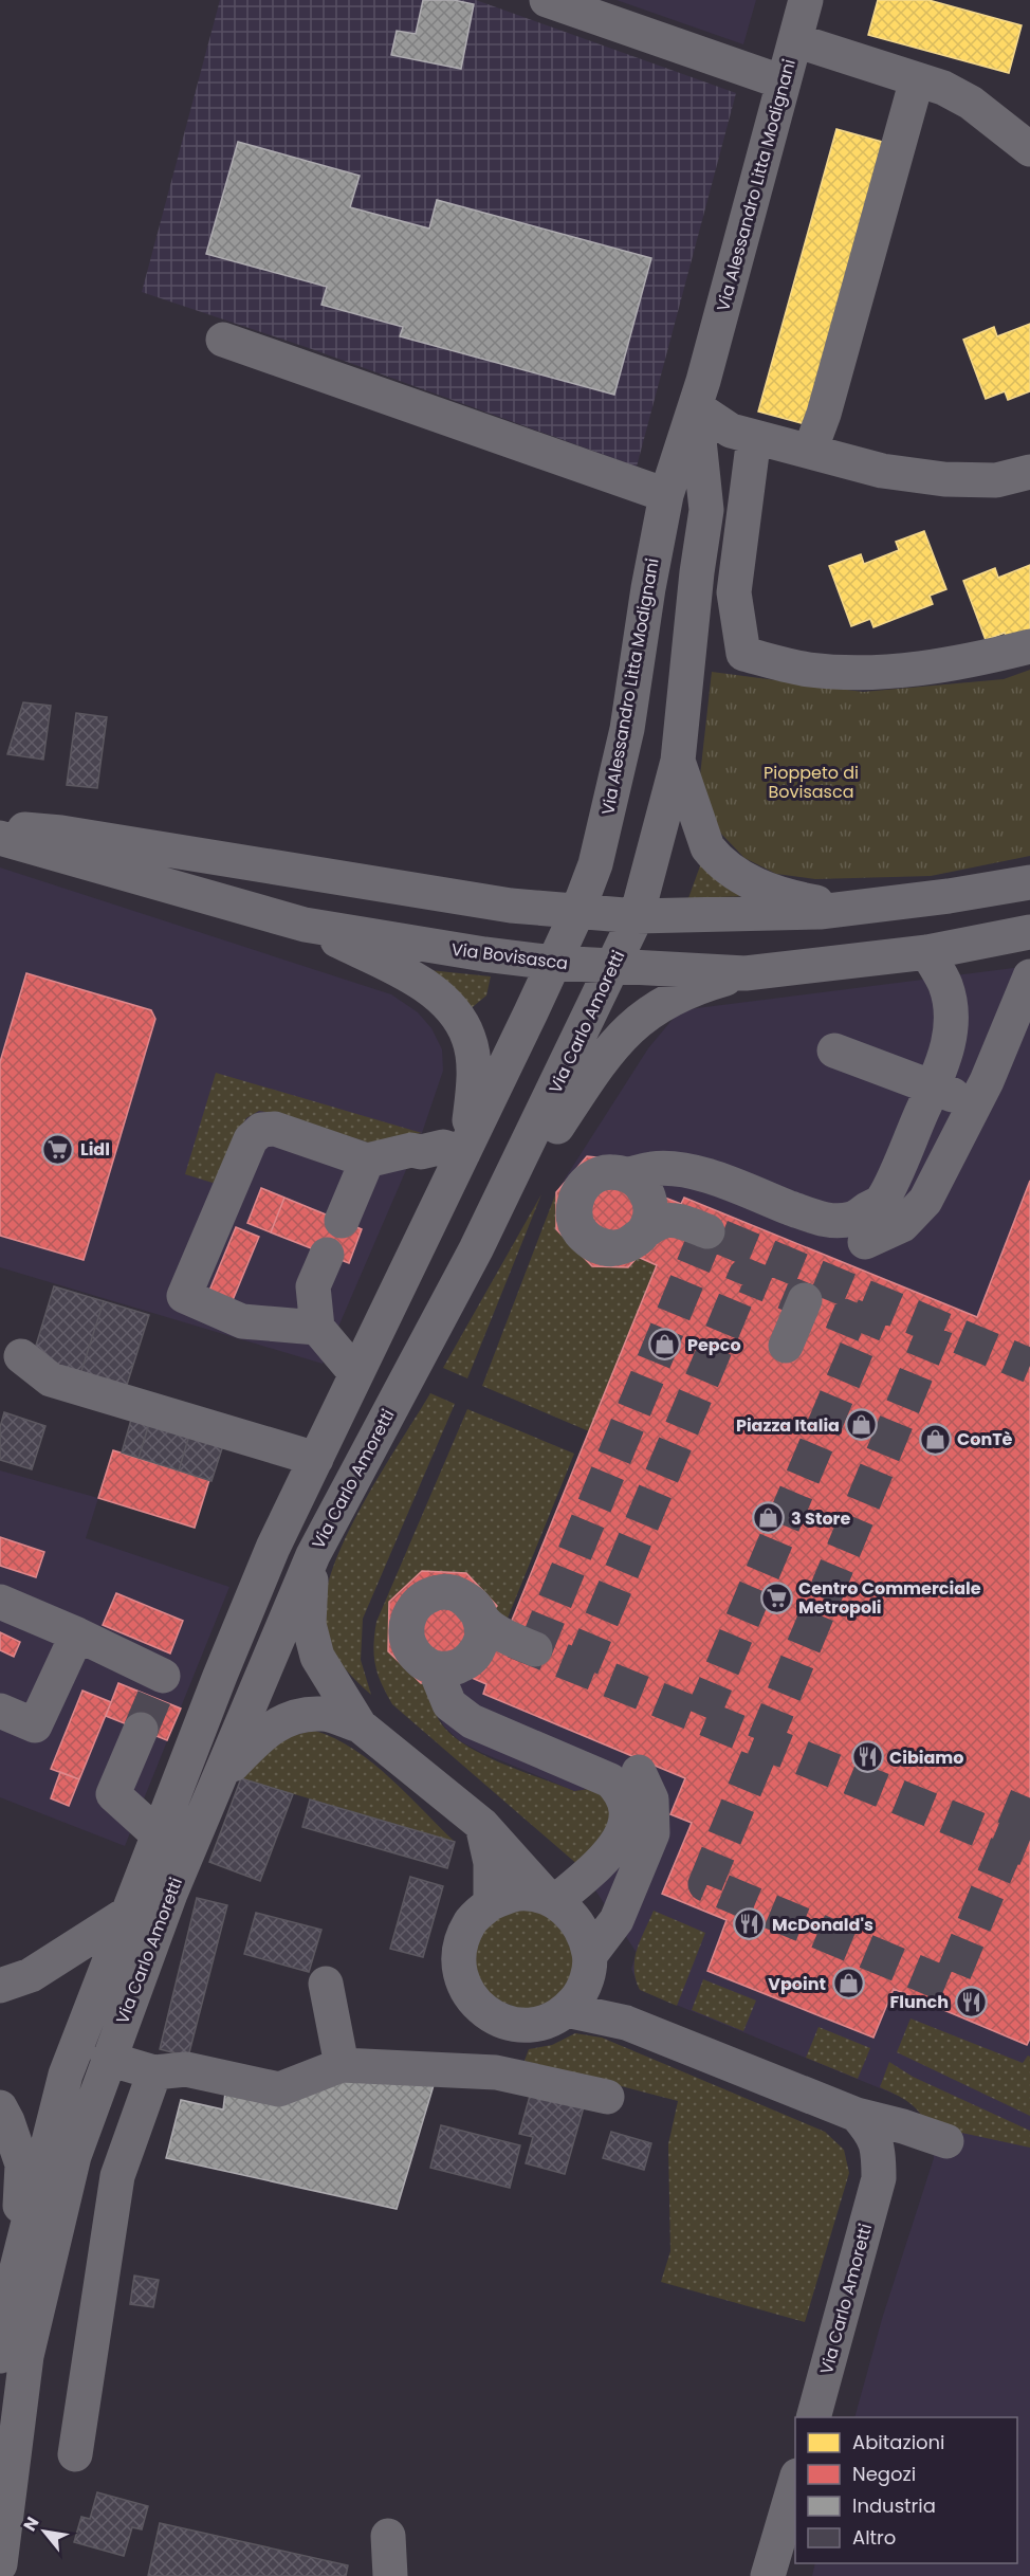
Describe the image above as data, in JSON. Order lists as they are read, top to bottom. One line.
{"streets":{"street":["Via Alessandro Litta Modignani","Via Bovisasca","Via Carlo Amoretti"]},"crossings":[["Via Alessandro Litta Modignani","Via Bovisasca"],["Via Alessandro Litta Modignani","Via Carlo Amoretti"],["Via Bovisasca","Via Carlo Amoretti"]],"parks":["Pioppeto di Bovisasca"],"places":{"supermarket":["Lidl","Centro Commerciale Metropoli"],"shop":["Pepco","Piazza Italia","ConTè","3 Store","Vpoint"],"restaurant":["Cibiamo","McDonald's","Flunch"]},"legend":["Abitazioni","Negozi","Industria","Altro"],"north":"top left"}
